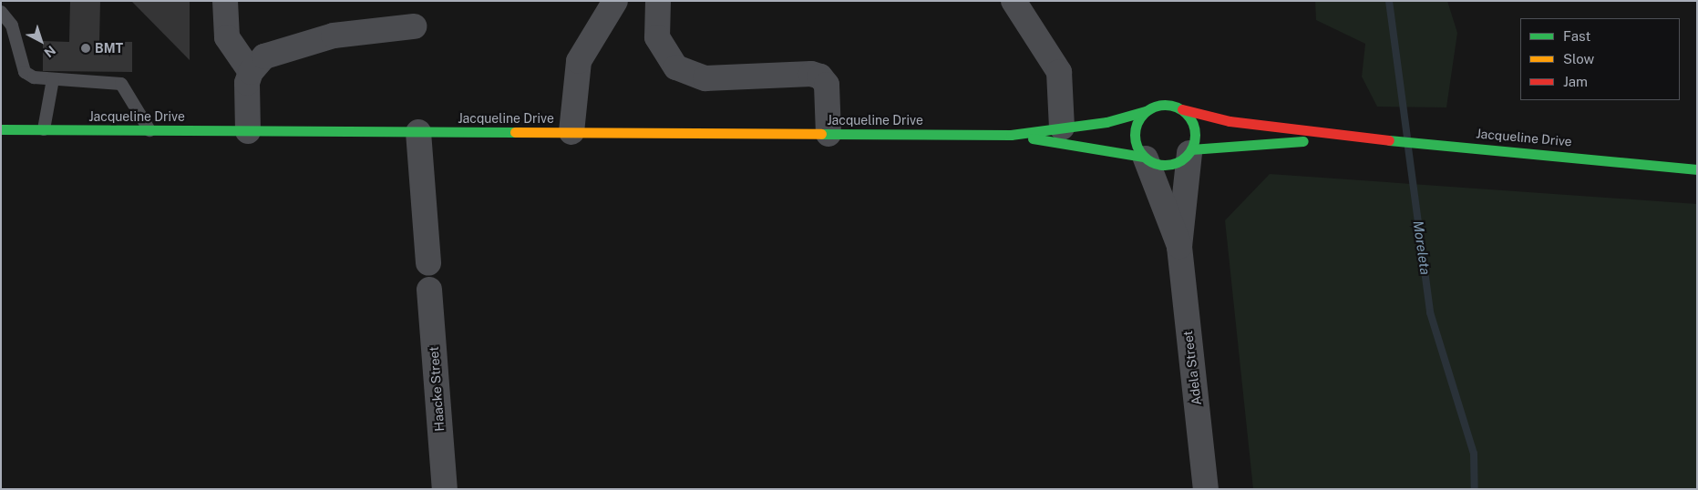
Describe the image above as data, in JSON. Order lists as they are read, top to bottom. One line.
{"streets":{"street":["Jacqueline Drive","Adela Street","Haacke Street"]},"crossings":[["Jacqueline Drive","Adela Street"]],"water":["Moreleta"],"places":["BMT"],"legend":["Fast","Slow","Jam"],"north":"bottom right"}
